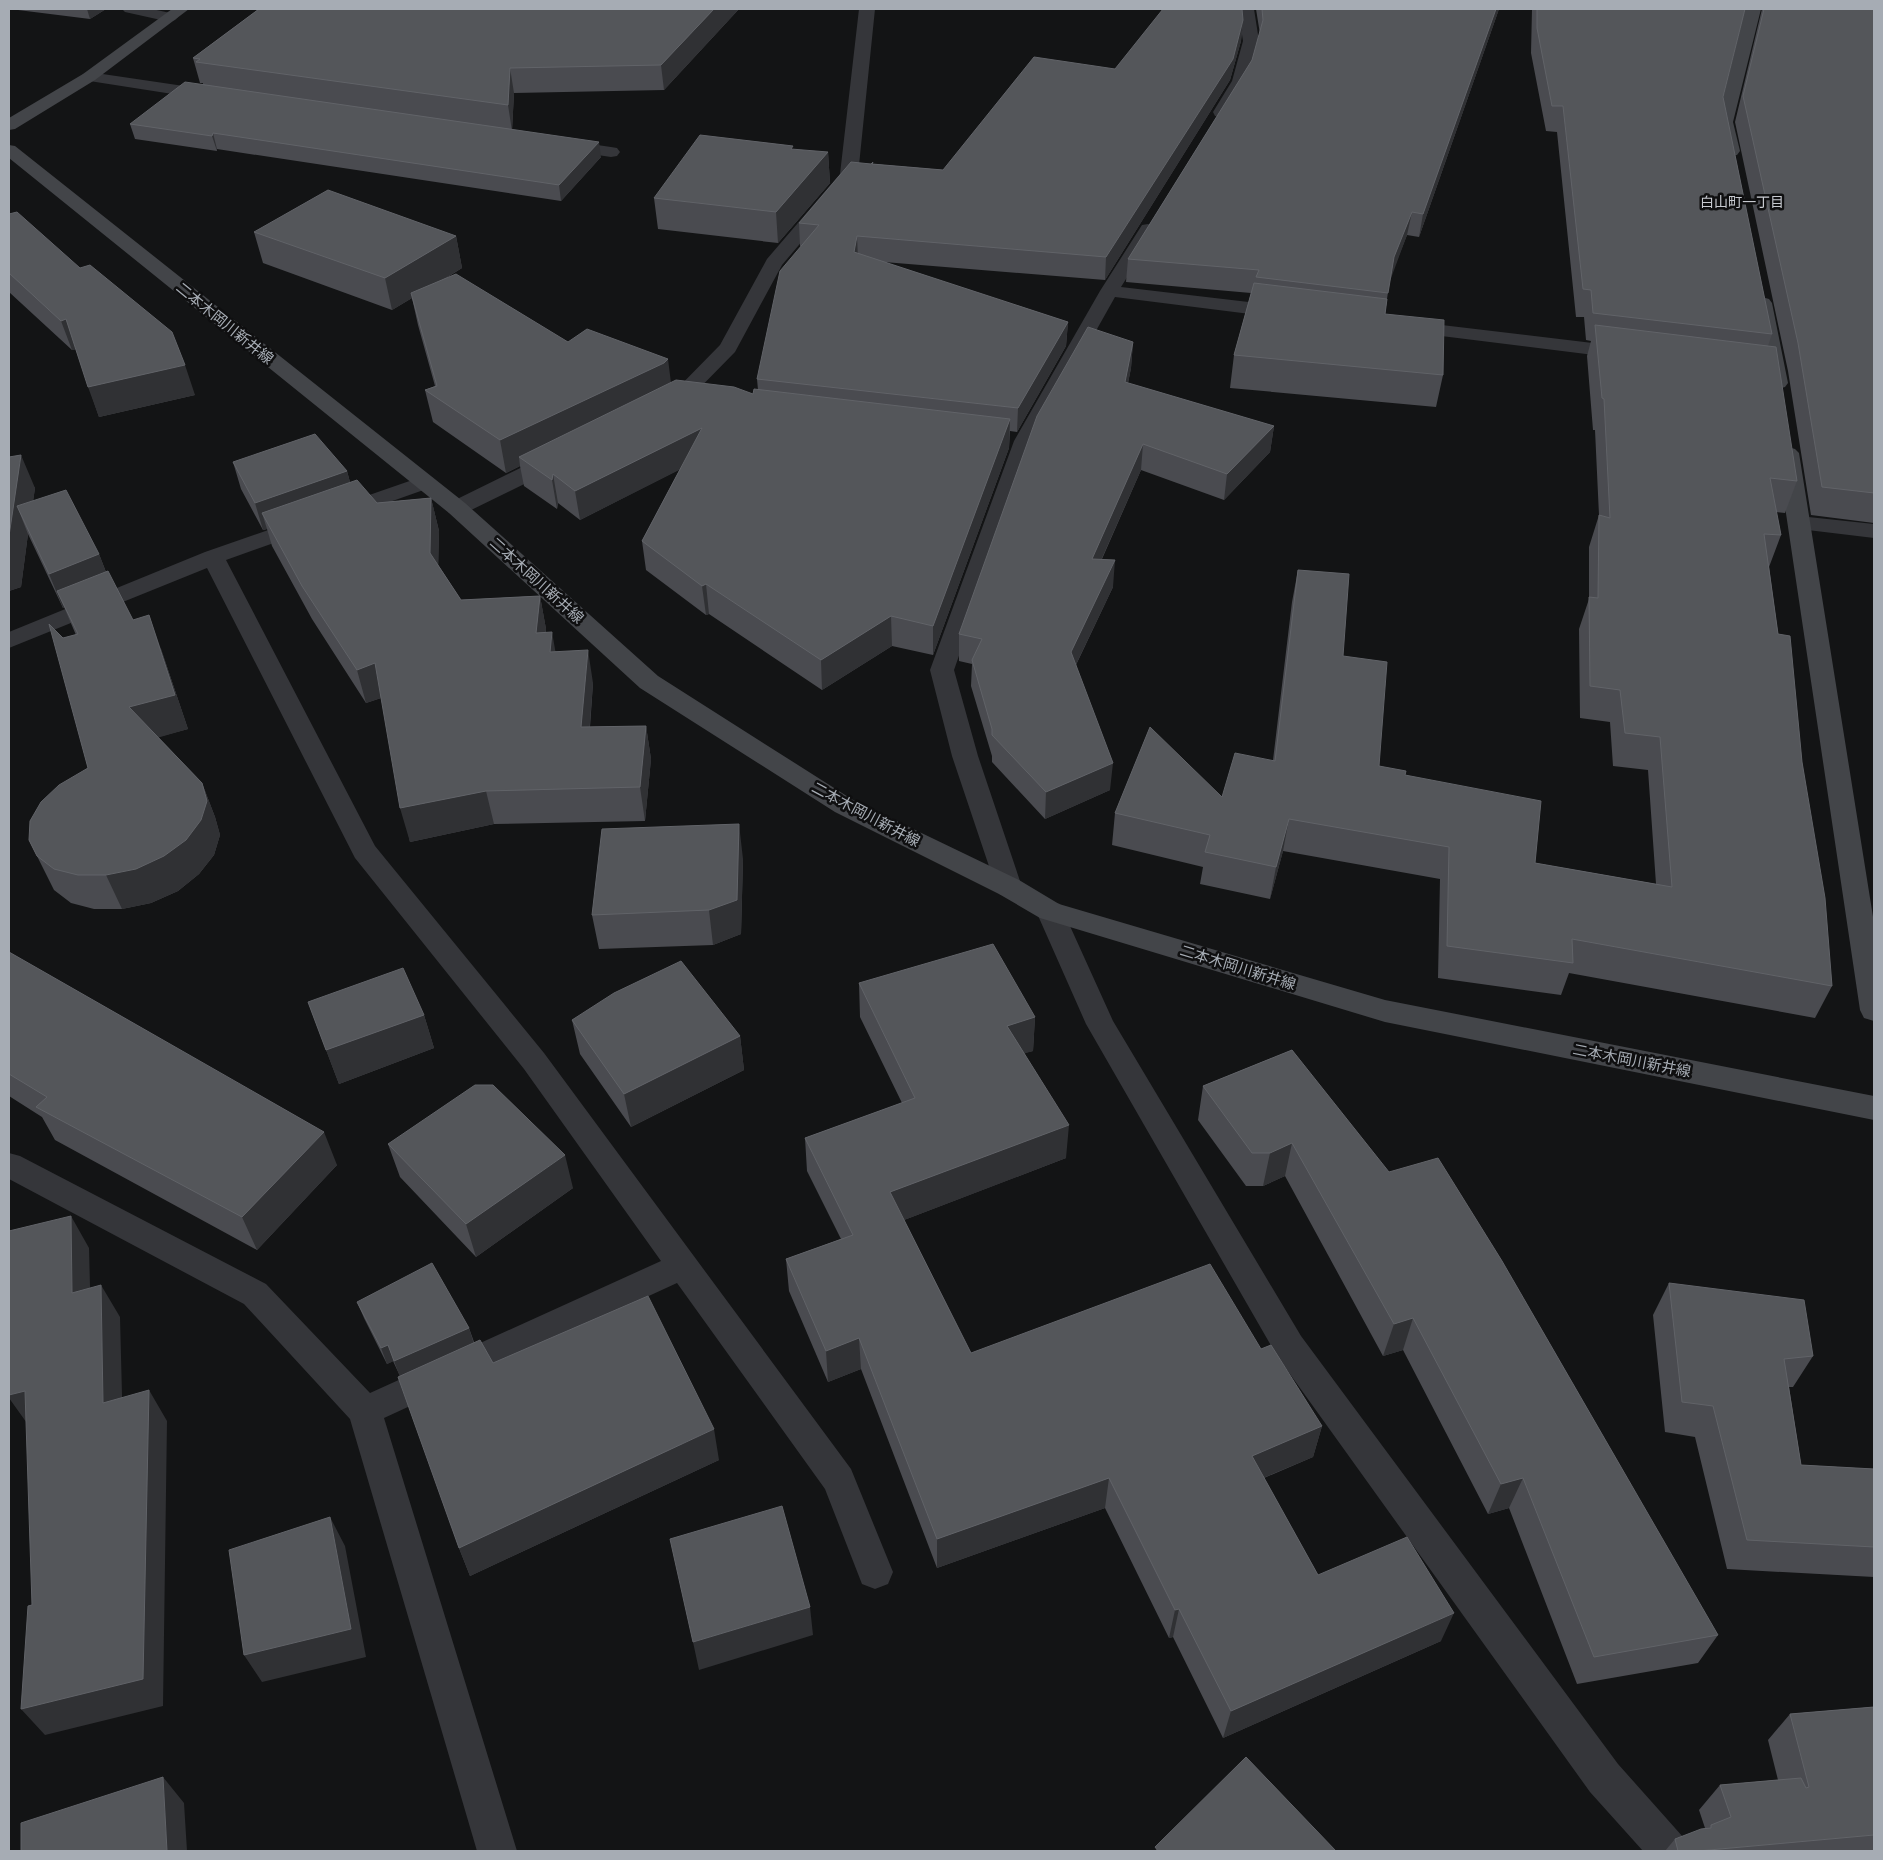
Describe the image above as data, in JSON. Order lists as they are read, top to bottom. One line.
{"streets":{"main road":["二本木岡川新井線"]},"districts":["白山町一丁目"]}
